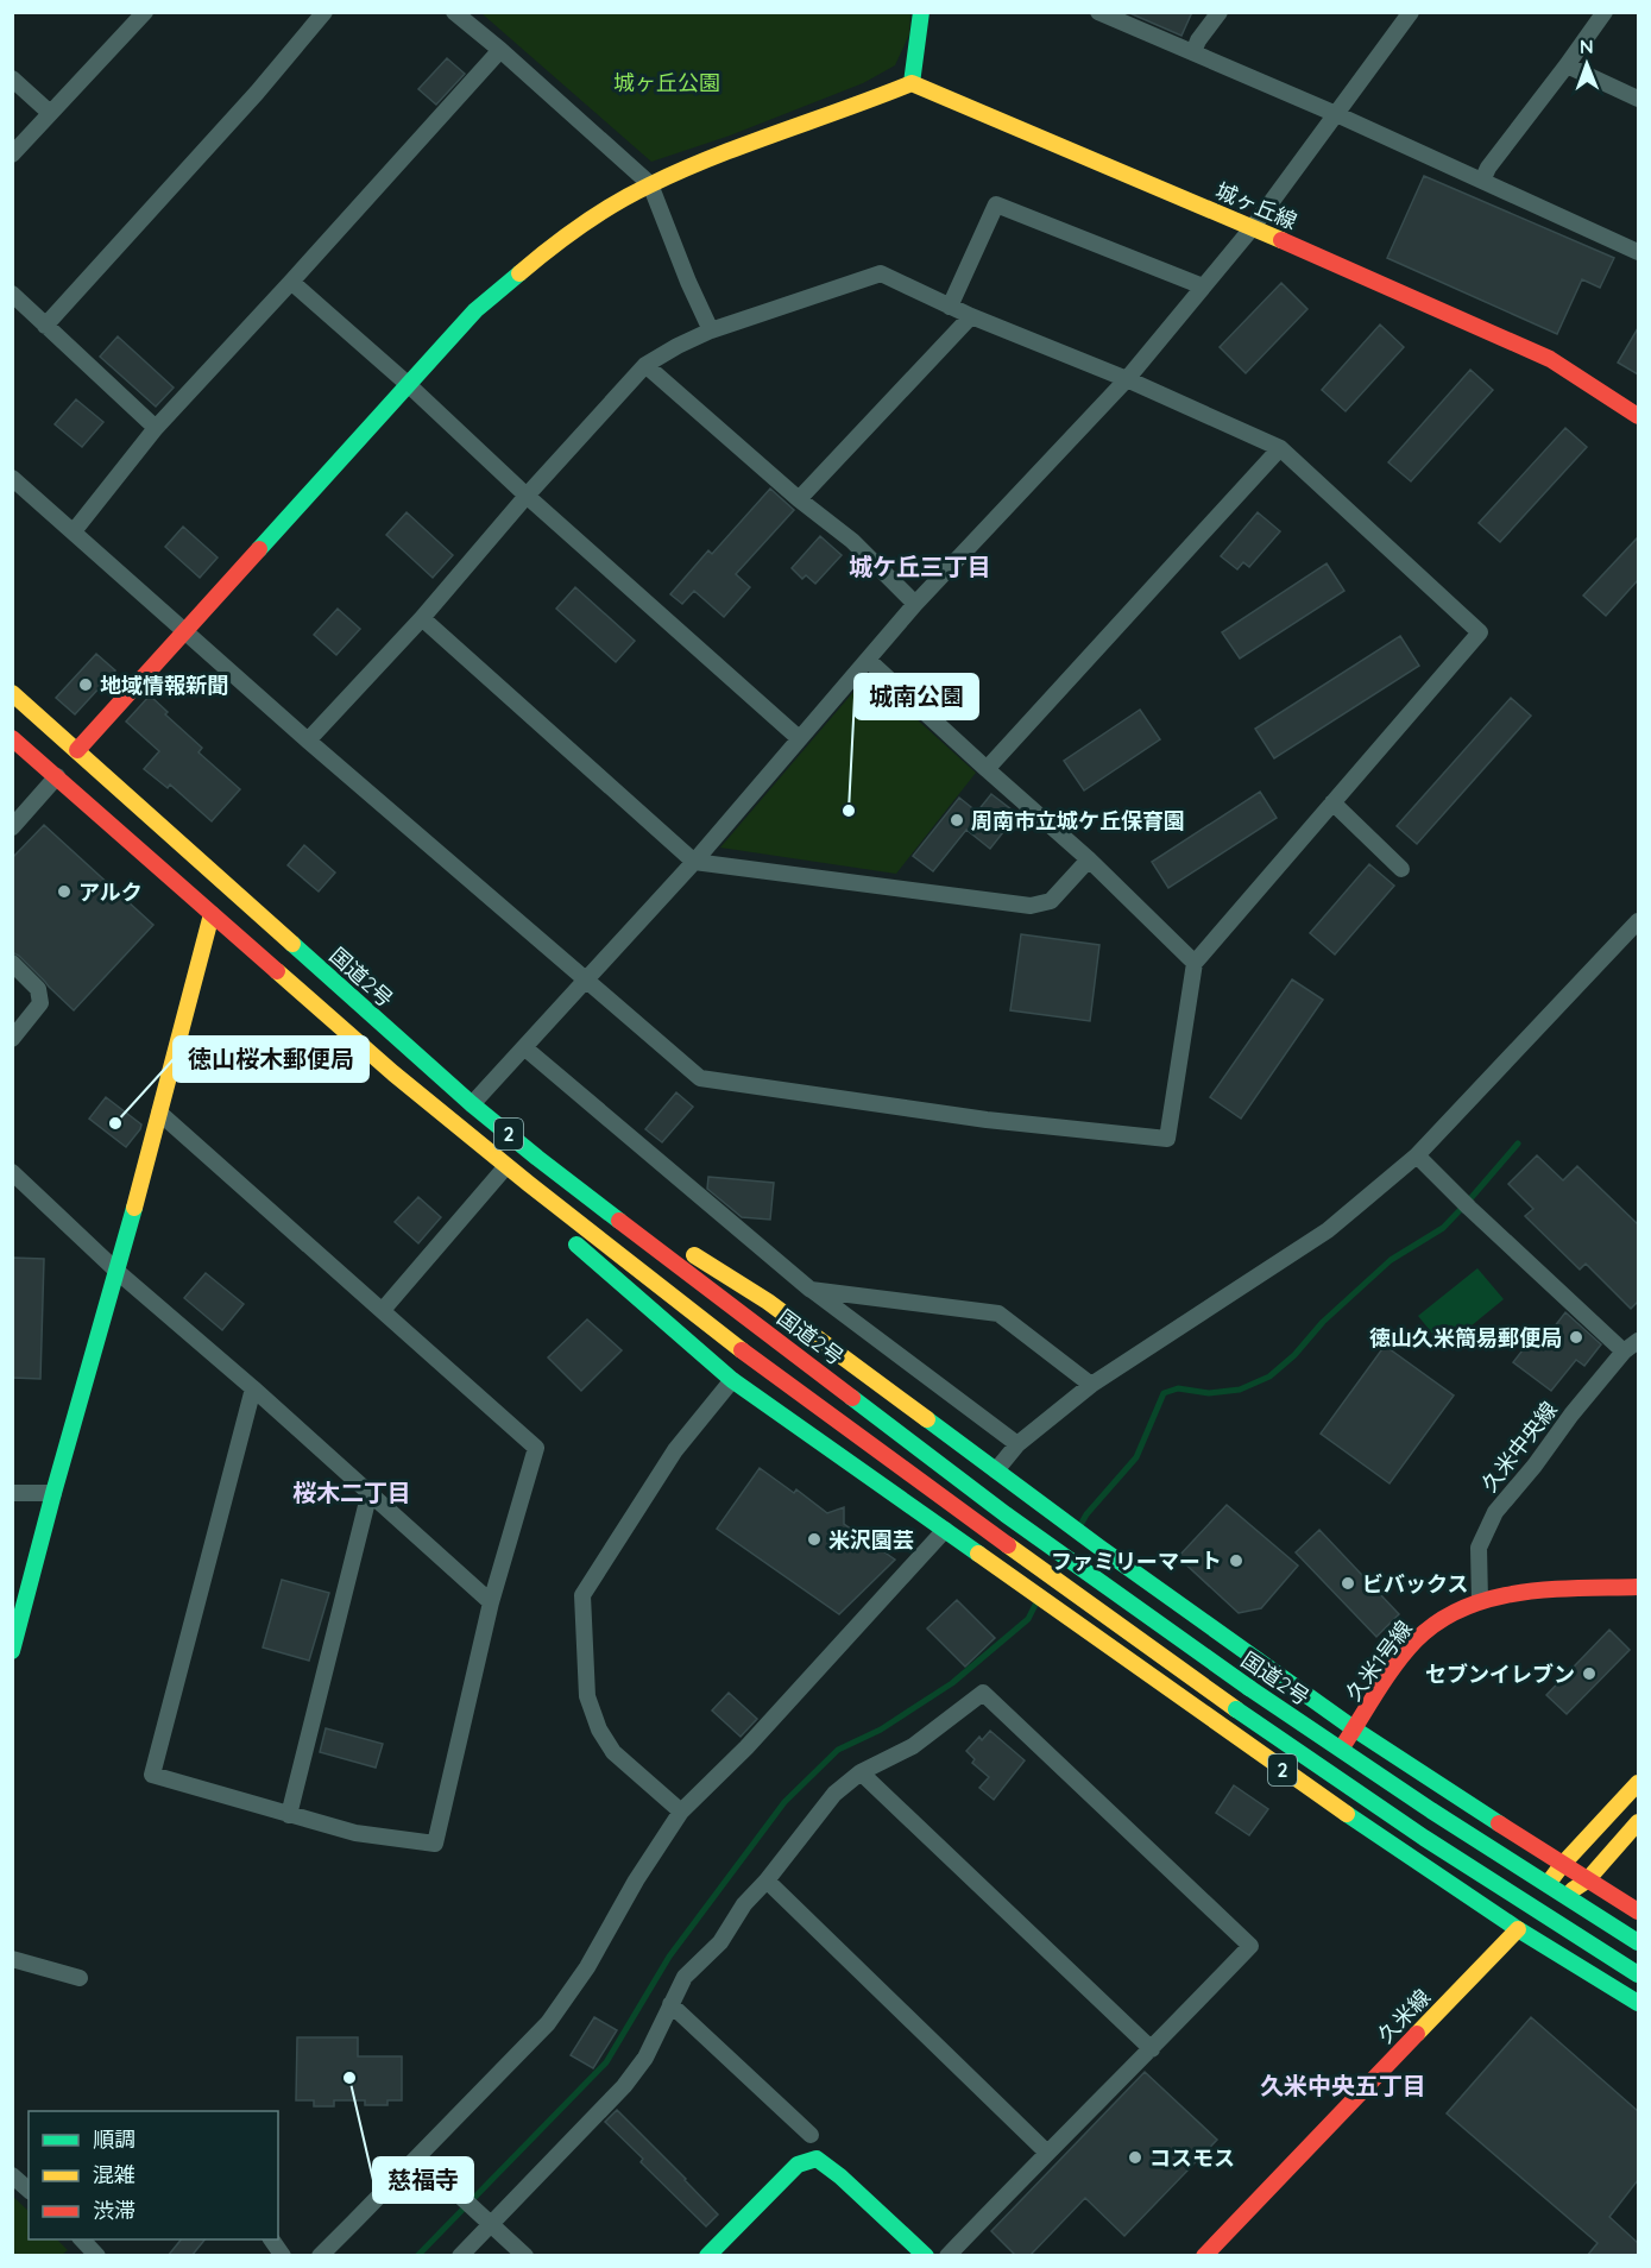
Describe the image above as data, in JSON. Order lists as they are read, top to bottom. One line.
{"streets":{"main road":["城ヶ丘線","国道2号","2","久米1号線","久米線"],"street":["久米中央線"]},"crossings":[["国道2号","2"],["2","久米1号線"],["2","久米線"],["久米中央線","久米1号線"]],"districts":["城ケ丘三丁目","桜木二丁目","久米中央五丁目"],"parks":["城ヶ丘公園"],"places":["地域情報新聞","城南公園","周南市立城ケ丘保育園","アルク","徳山桜木郵便局","徳山久米簡易郵便局","米沢園芸","ファミリーマート","ビバックス","セブンイレブン","慈福寺","コスモス"],"legend":["順調","混雑","渋滞"],"north":"top"}
